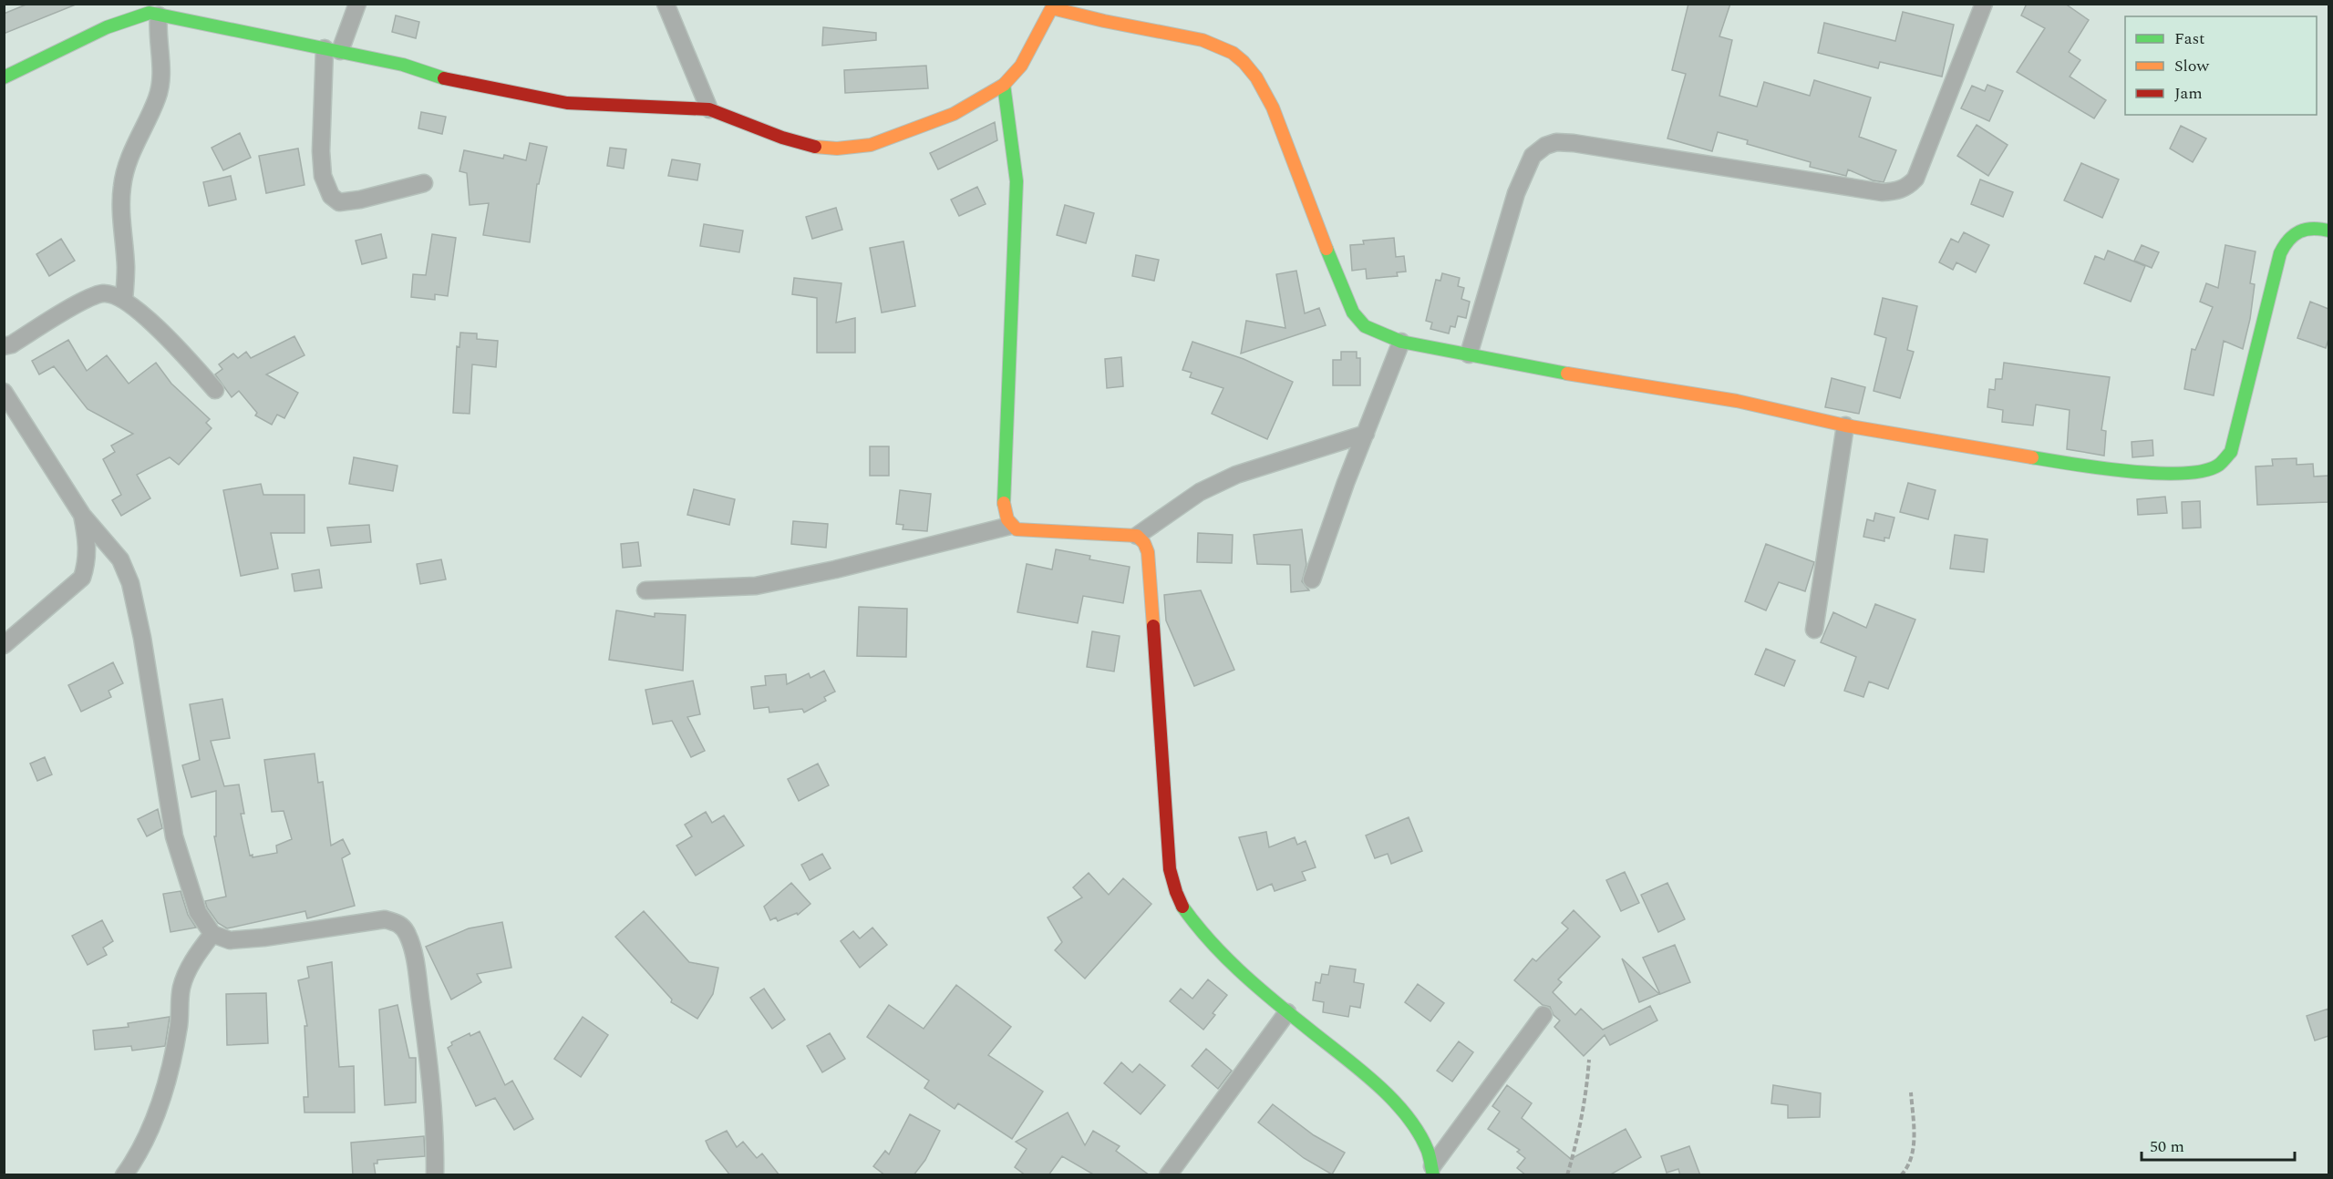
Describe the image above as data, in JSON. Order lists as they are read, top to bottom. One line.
{"legend":["Fast","Slow","Jam"],"scale_bar":"50 m"}
